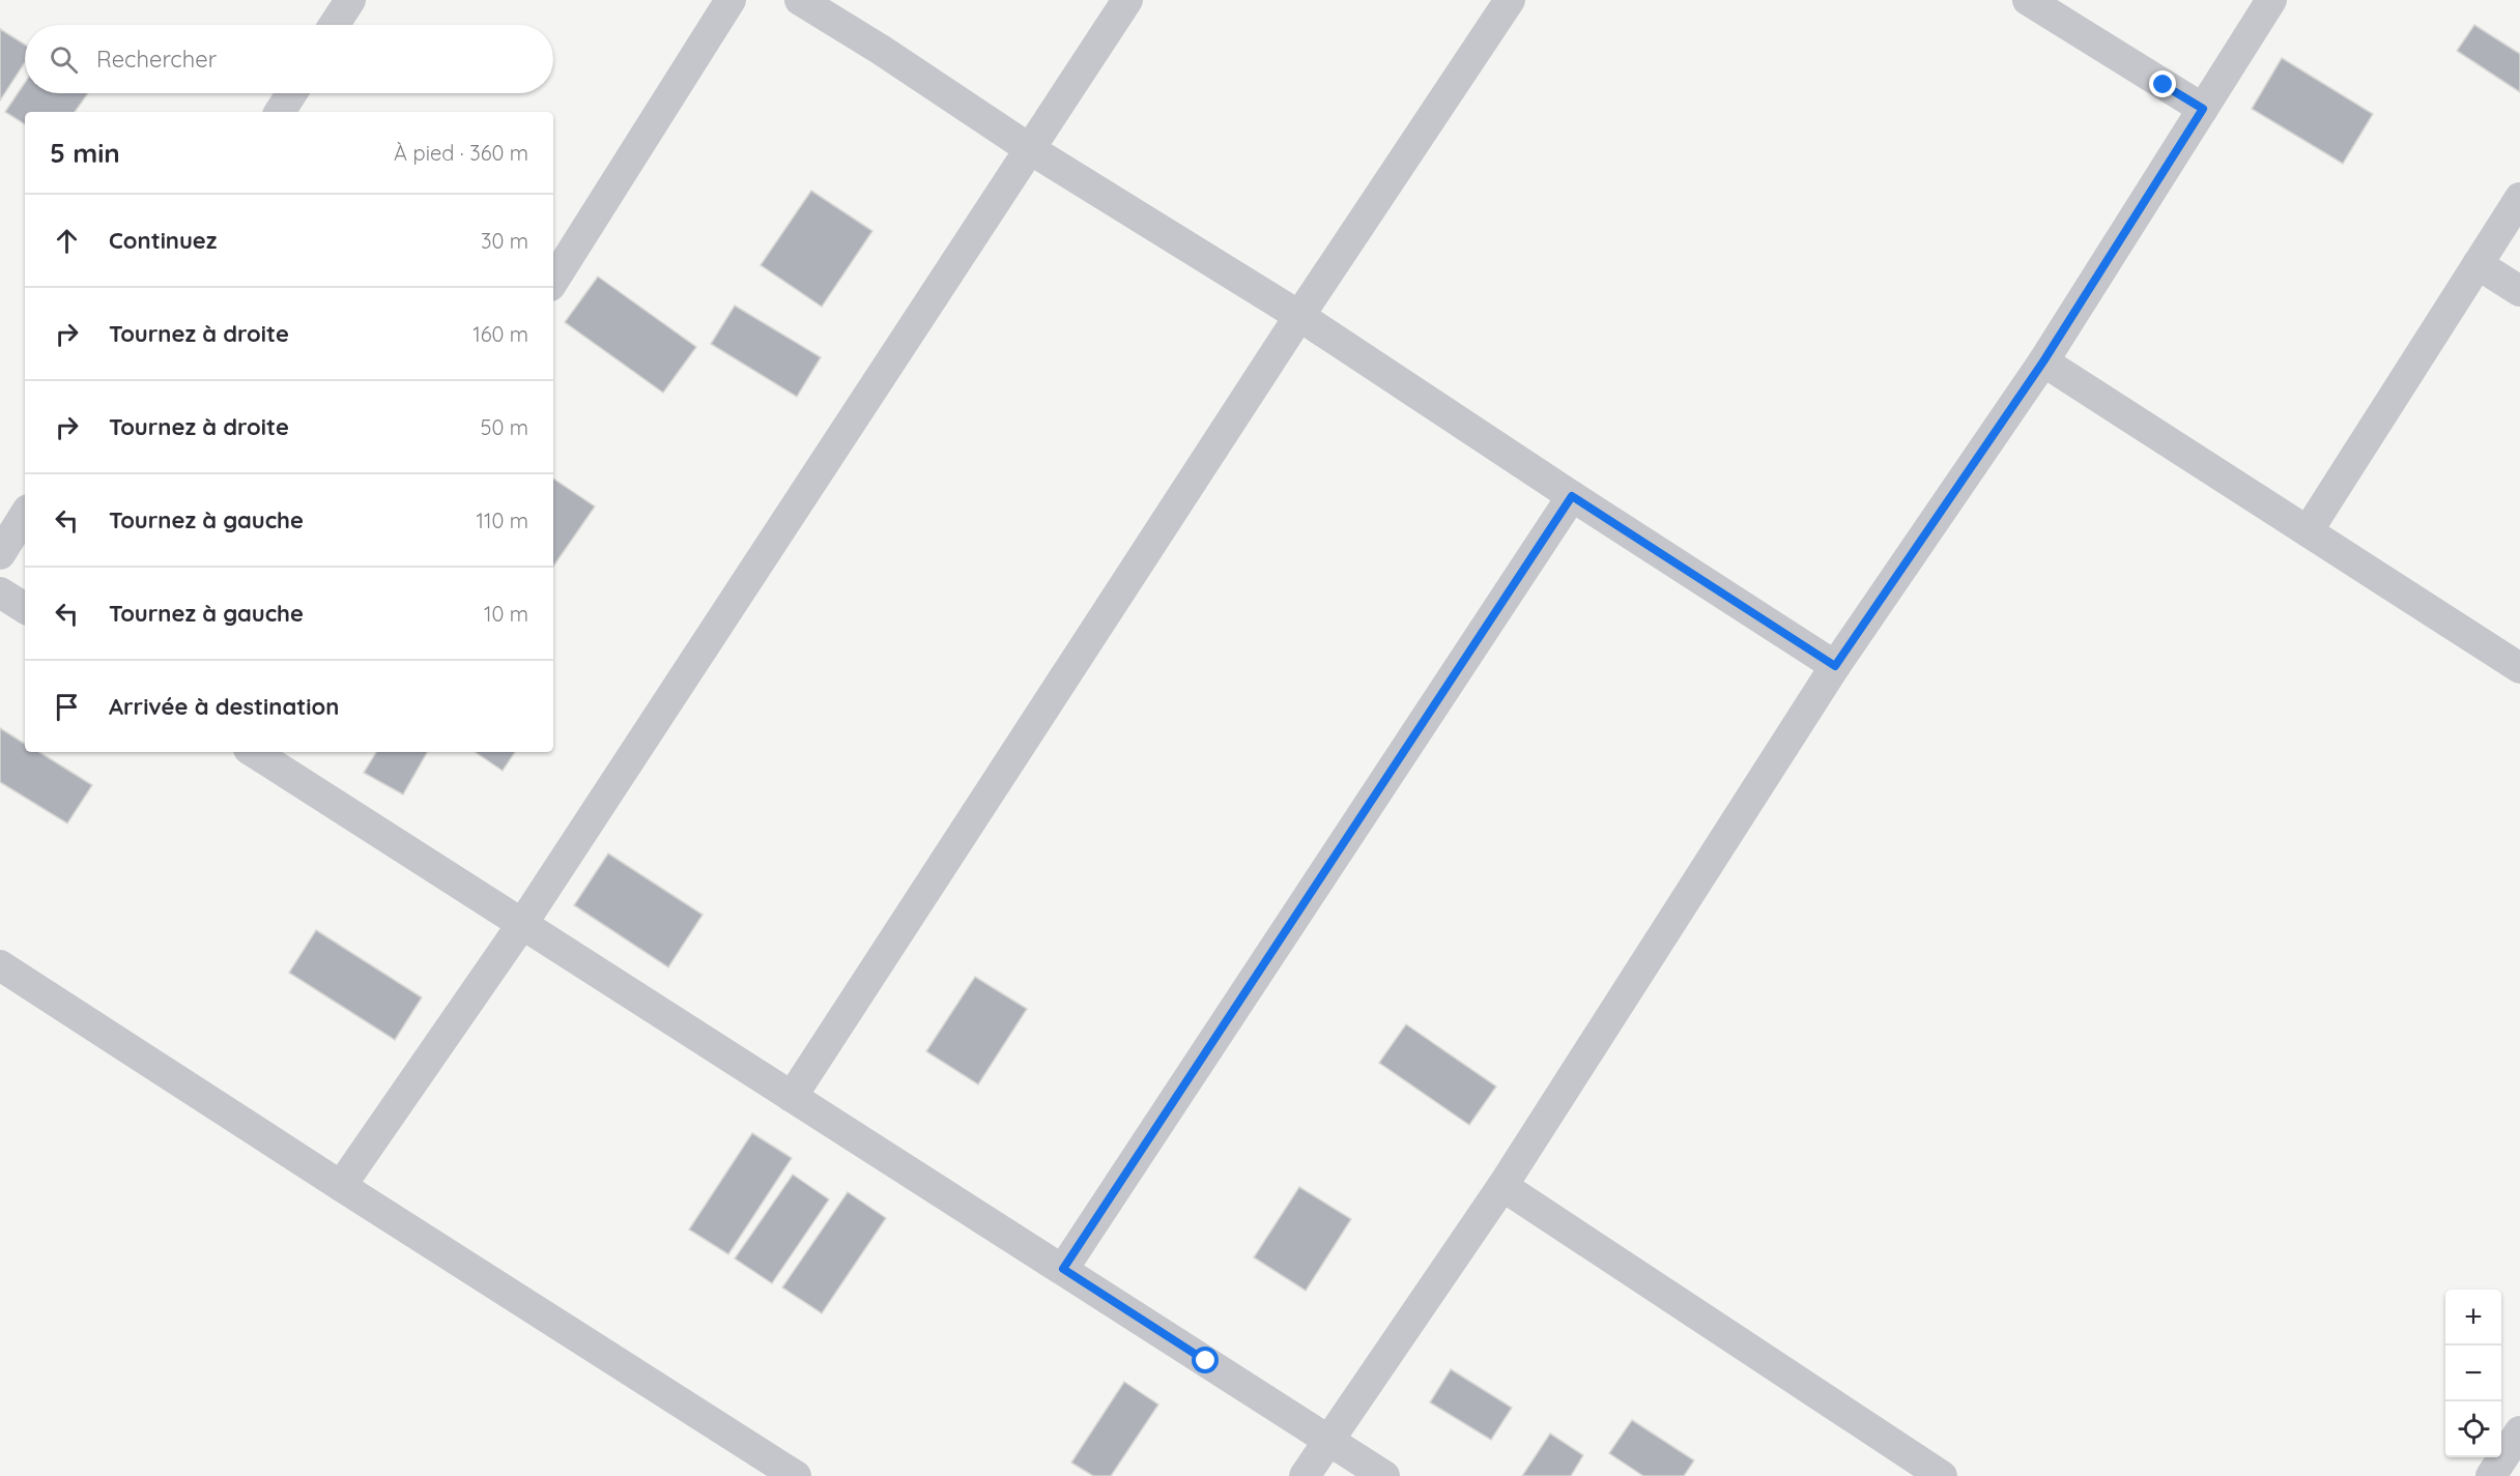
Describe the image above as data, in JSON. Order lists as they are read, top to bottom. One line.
{"page":{"search":"Rechercher","heading":["5 min","À pied · 360 m"],"list":[["Continuez","30 m"],["Tournez à droite","160 m"],["Tournez à droite","50 m"],["Tournez à gauche","110 m"],["Tournez à gauche","10 m"],"Arrivée à destination"],"map_buttons":["+","−"]}}
